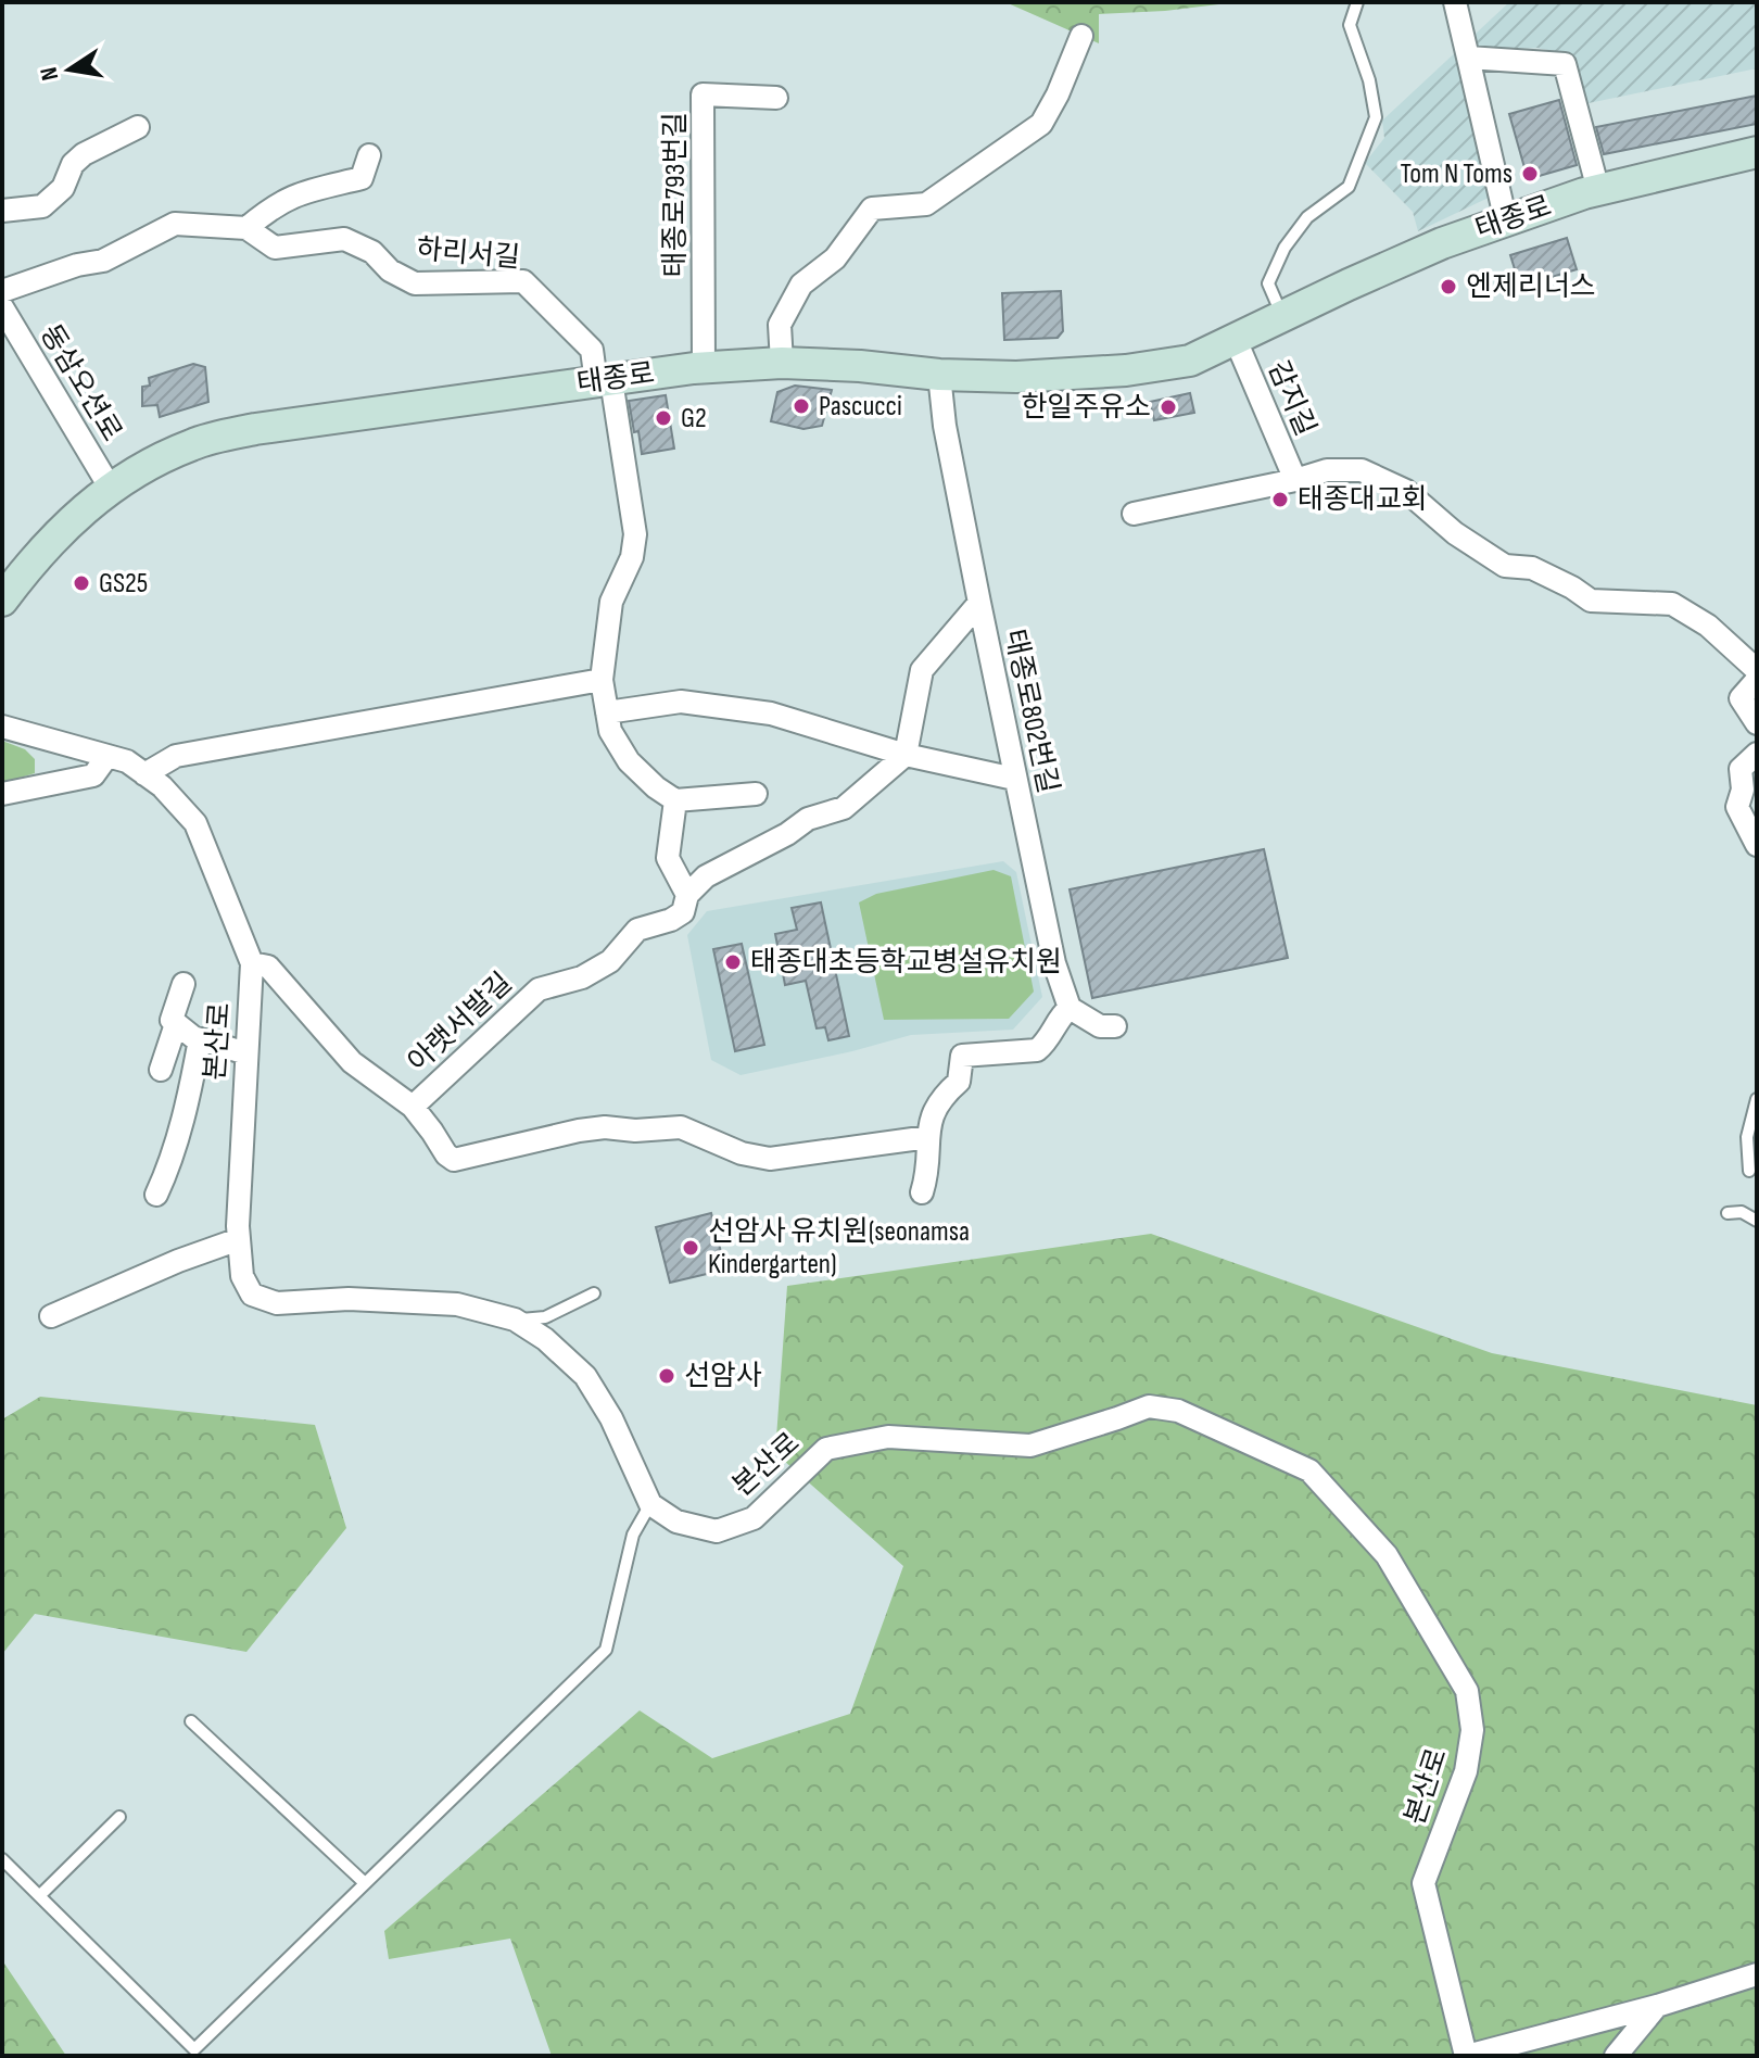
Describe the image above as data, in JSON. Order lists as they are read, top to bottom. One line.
{"streets":{"main road":["태종로"],"street":["태종로793번길","하리서길","동삼오션로","감지길","태종로802번길","아랫서발길","본산로"]},"crossings":[["태종로793번길","태종로"],["태종로","하리서길"],["태종로","동삼오션로"],["태종로","감지길"],["태종로","태종로802번길"]],"places":["Tom N Toms","엔제리너스","Pascucci","한일주유소","G2","태종대교회","GS25","태종대초등학교병설유치원","선암사 유치원(seonamsa Kindergarten)","선암사"],"north":"left"}
